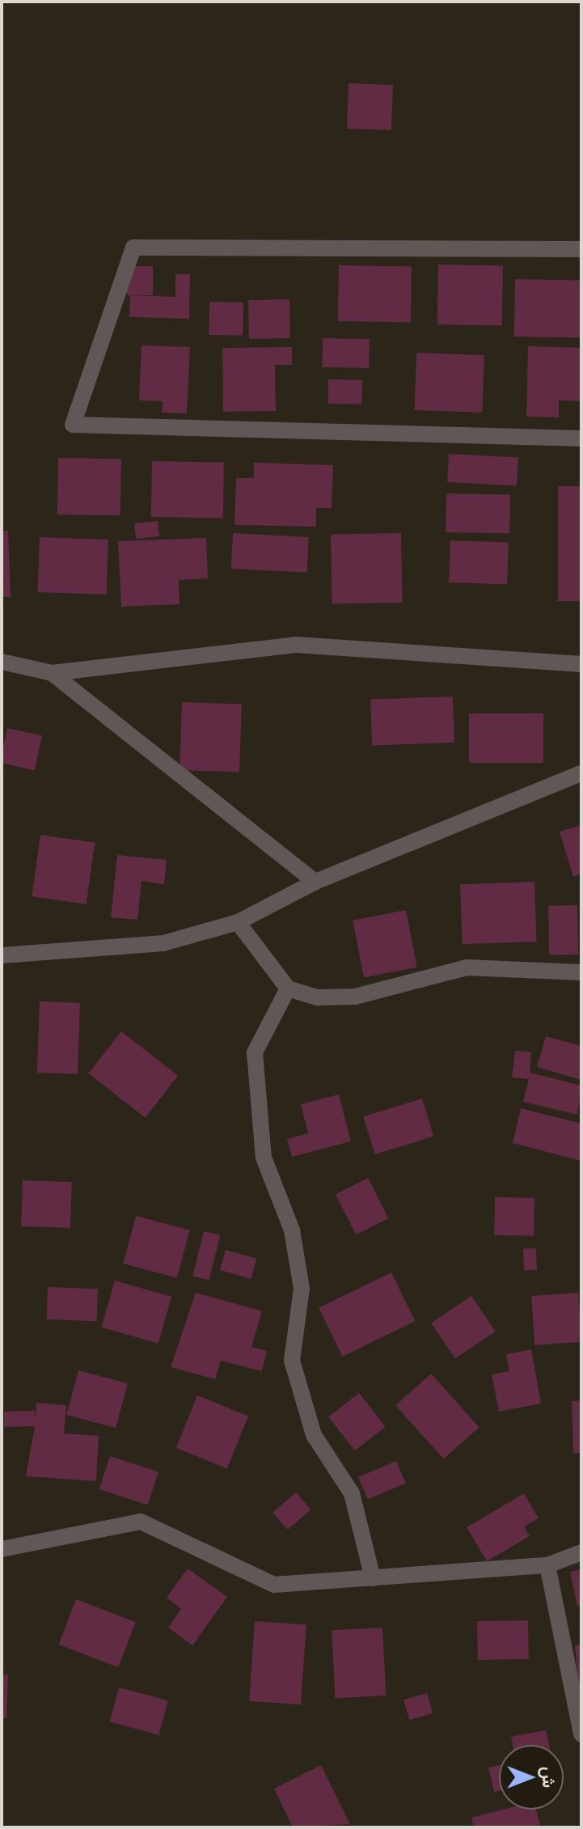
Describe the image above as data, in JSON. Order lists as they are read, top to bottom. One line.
{"north":"right"}
